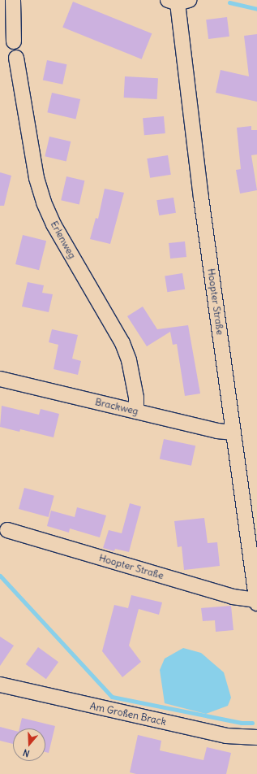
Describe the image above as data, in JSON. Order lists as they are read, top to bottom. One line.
{"streets":{"street":["Erlenweg","Hoopter Straße","Brackweg","Am Großen Brack"]},"crossings":[["Erlenweg","Brackweg"],["Hoopter Straße","Brackweg"]],"north":"bottom"}
